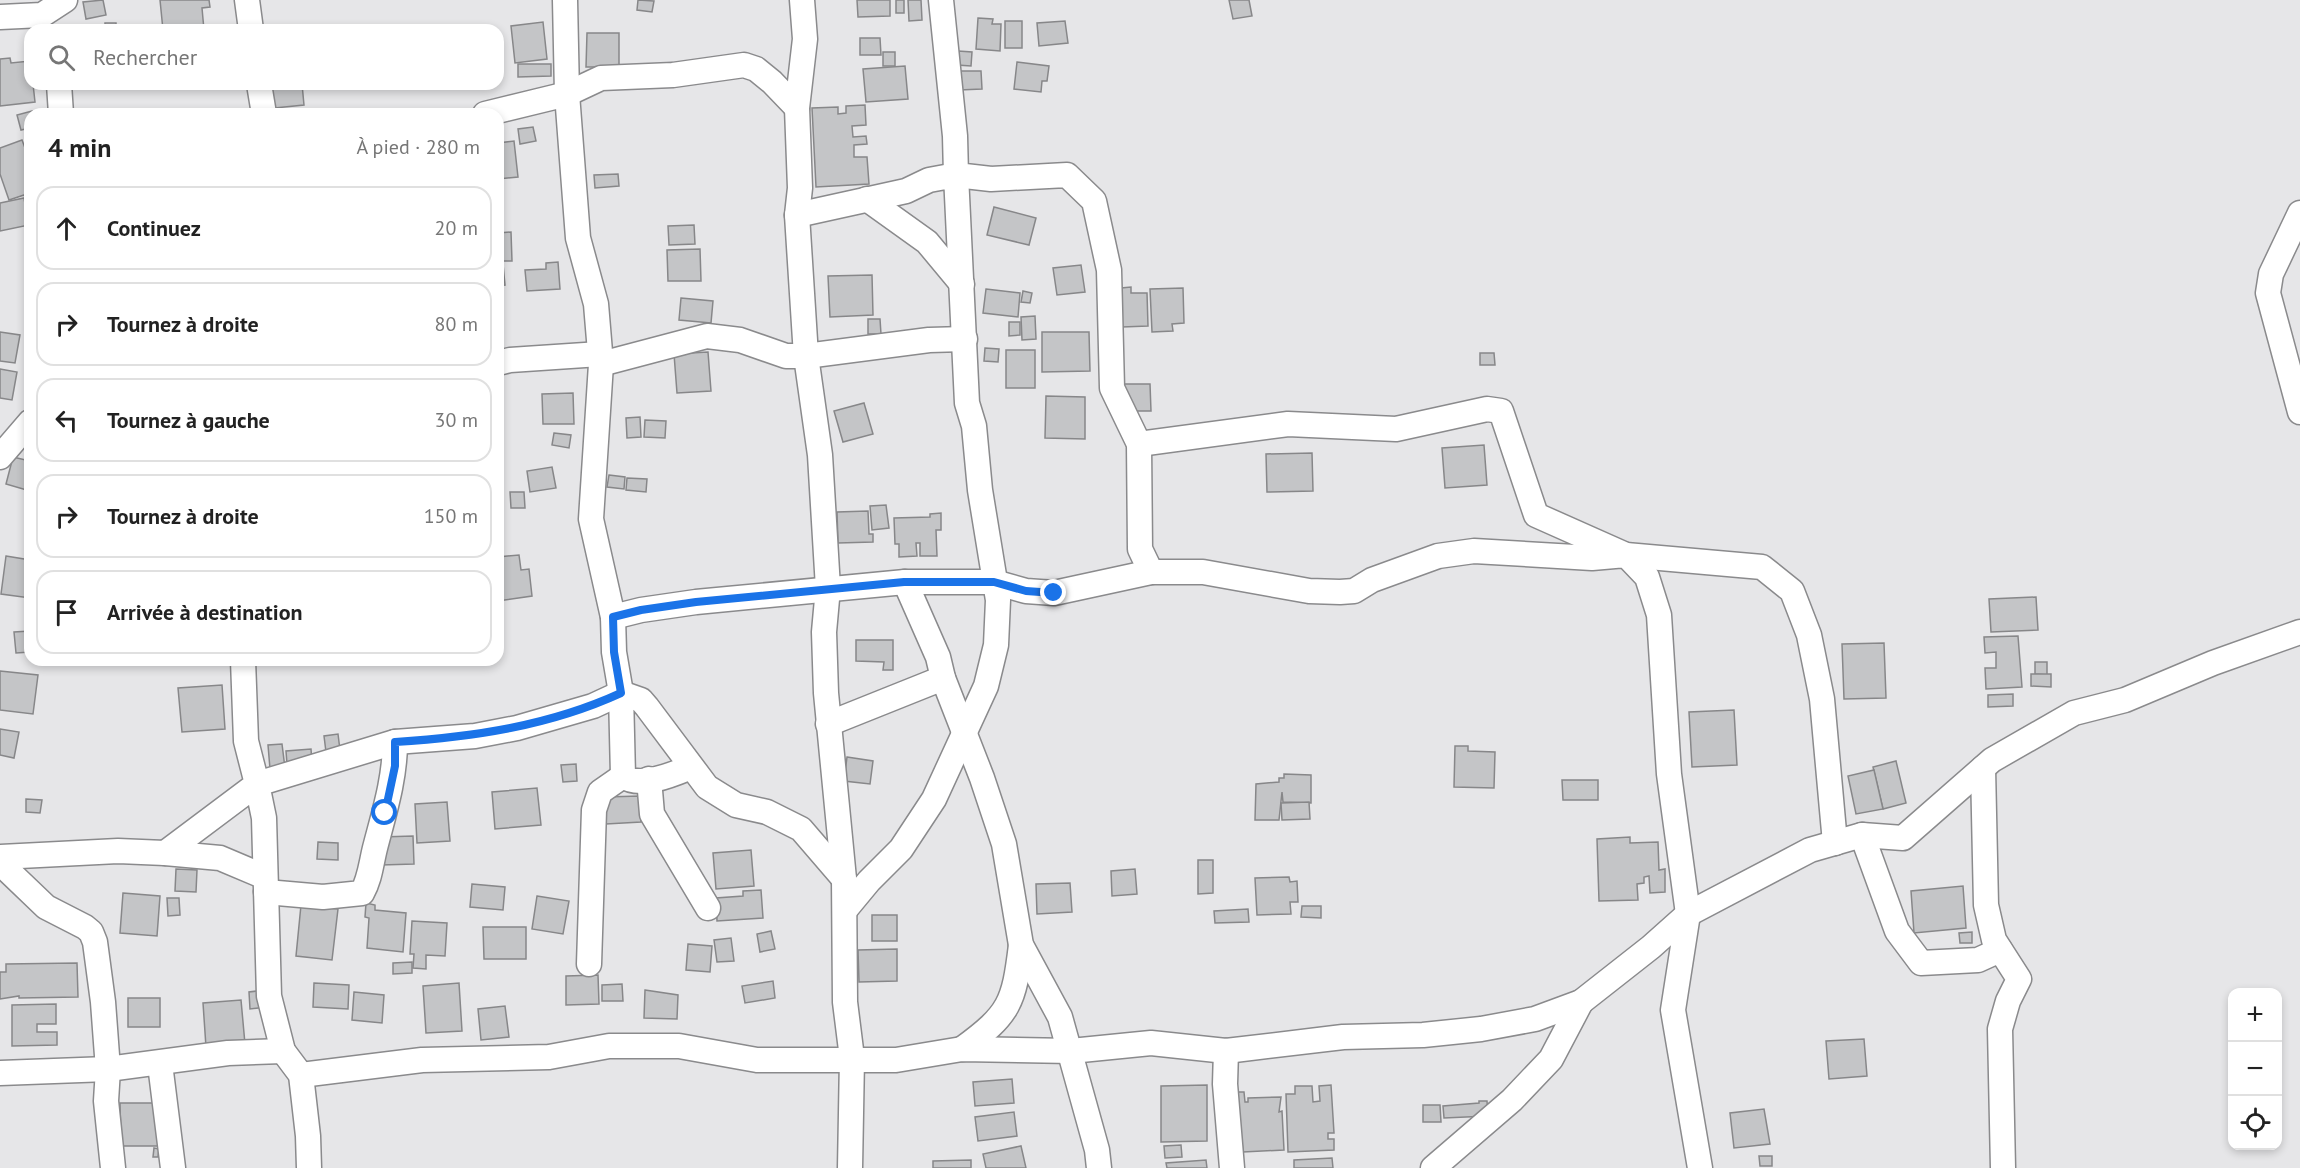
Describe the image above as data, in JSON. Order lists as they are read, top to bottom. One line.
{"page":{"search":"Rechercher","heading":["4 min","À pied · 280 m"],"list":[["Continuez","20 m"],["Tournez à droite","80 m"],["Tournez à gauche","30 m"],["Tournez à droite","150 m"],"Arrivée à destination"],"map_buttons":["+","−"]}}
